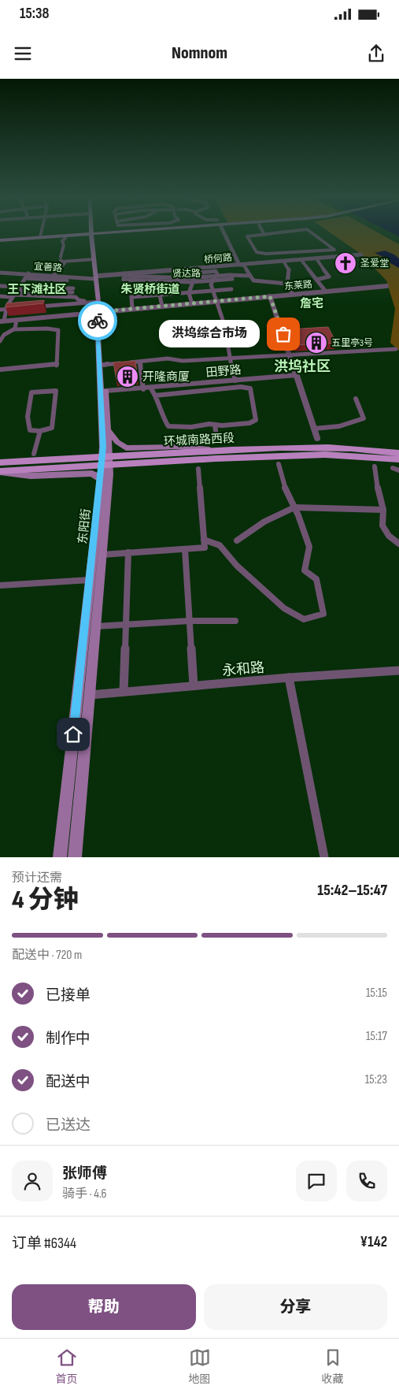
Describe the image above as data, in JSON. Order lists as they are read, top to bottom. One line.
{"streets":{"main road":["环城南路西段","东阳街"],"street":["桥何路","宜善路","贤达路","东莱路","田野路","永和路"]},"crossings":[["桥何路","宜善路"],["桥何路","贤达路"],["桥何路","东阳街"],["宜善路","东阳街"],["东莱路","东阳街"],["田野路","东阳街"],["环城南路西段","东阳街"],["东阳街","永和路"]],"districts":["王下滩社区","朱贤桥街道","詹宅","洪坞社区"],"places":{"church":["圣爱堂"],"other":["洪坞综合市场"],"building":["五里亭3号","开隆商厦"]},"page":{"status":"15:38","header":"Nomnom","bubble":"洪坞综合市场","heading":["4 分钟","预计还需","15:42–15:47"],"panel":["张师傅","骑手 · 4.6","订单 #6344","¥142"],"bar":"配送中 · 720 m","list":[["已接单","15:15"],["制作中","15:17"],["配送中","15:23"],"已送达"],"buttons":["帮助","分享"],"tabs":["首页","地图","收藏"]}}
